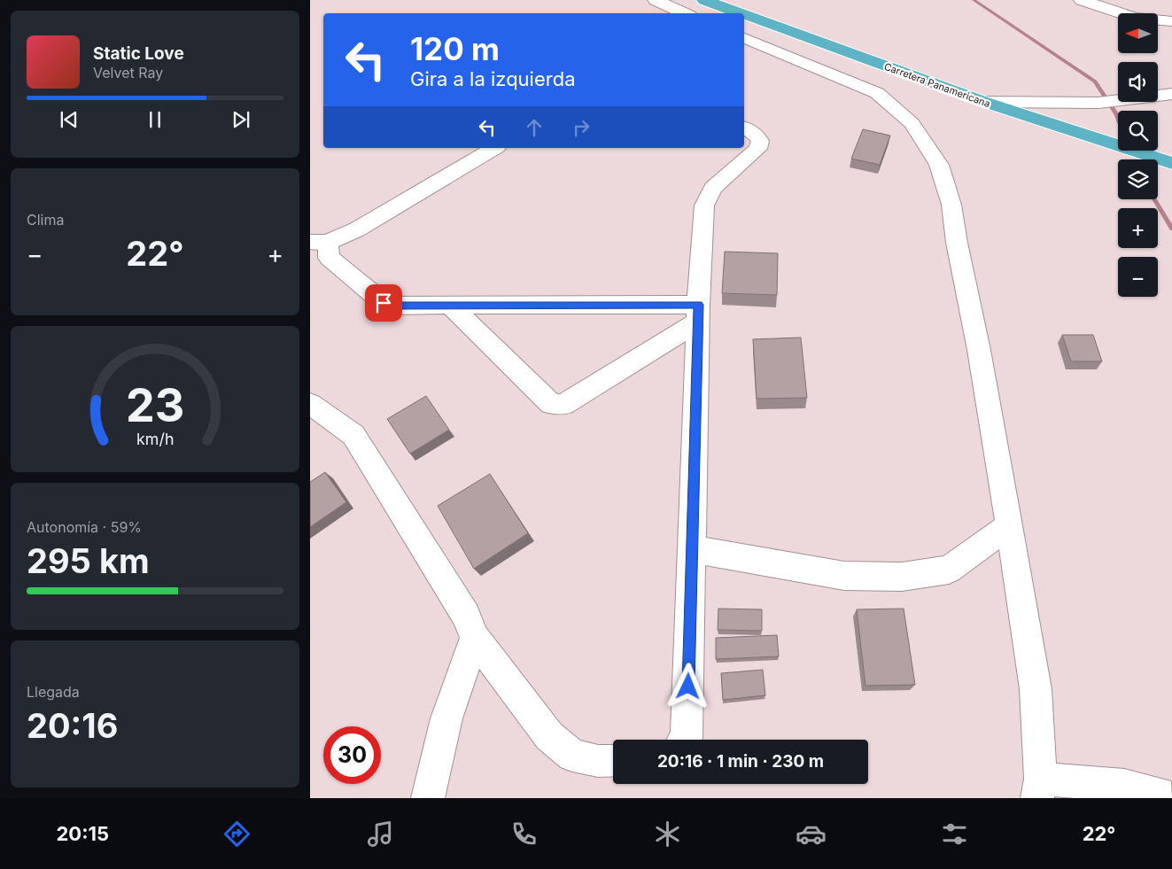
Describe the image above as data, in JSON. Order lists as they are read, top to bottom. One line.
{"streets":{"highway":["Carretera Panamericana"]},"north":"left","page":{"map_buttons":["+","−"],"turn":["120 m","Gira a la izquierda"],"song":["Static Love","Velvet Ray"],"tile":["Clima",["Autonomía · 59%","295 km"],["Llegada","20:16"]],"heat":["−","22°","+"],"limit":"30","trip":"20:16 · 1 min · 230 m","tabs":["20:15","22°"],"gauge":["23","km/h"]}}
